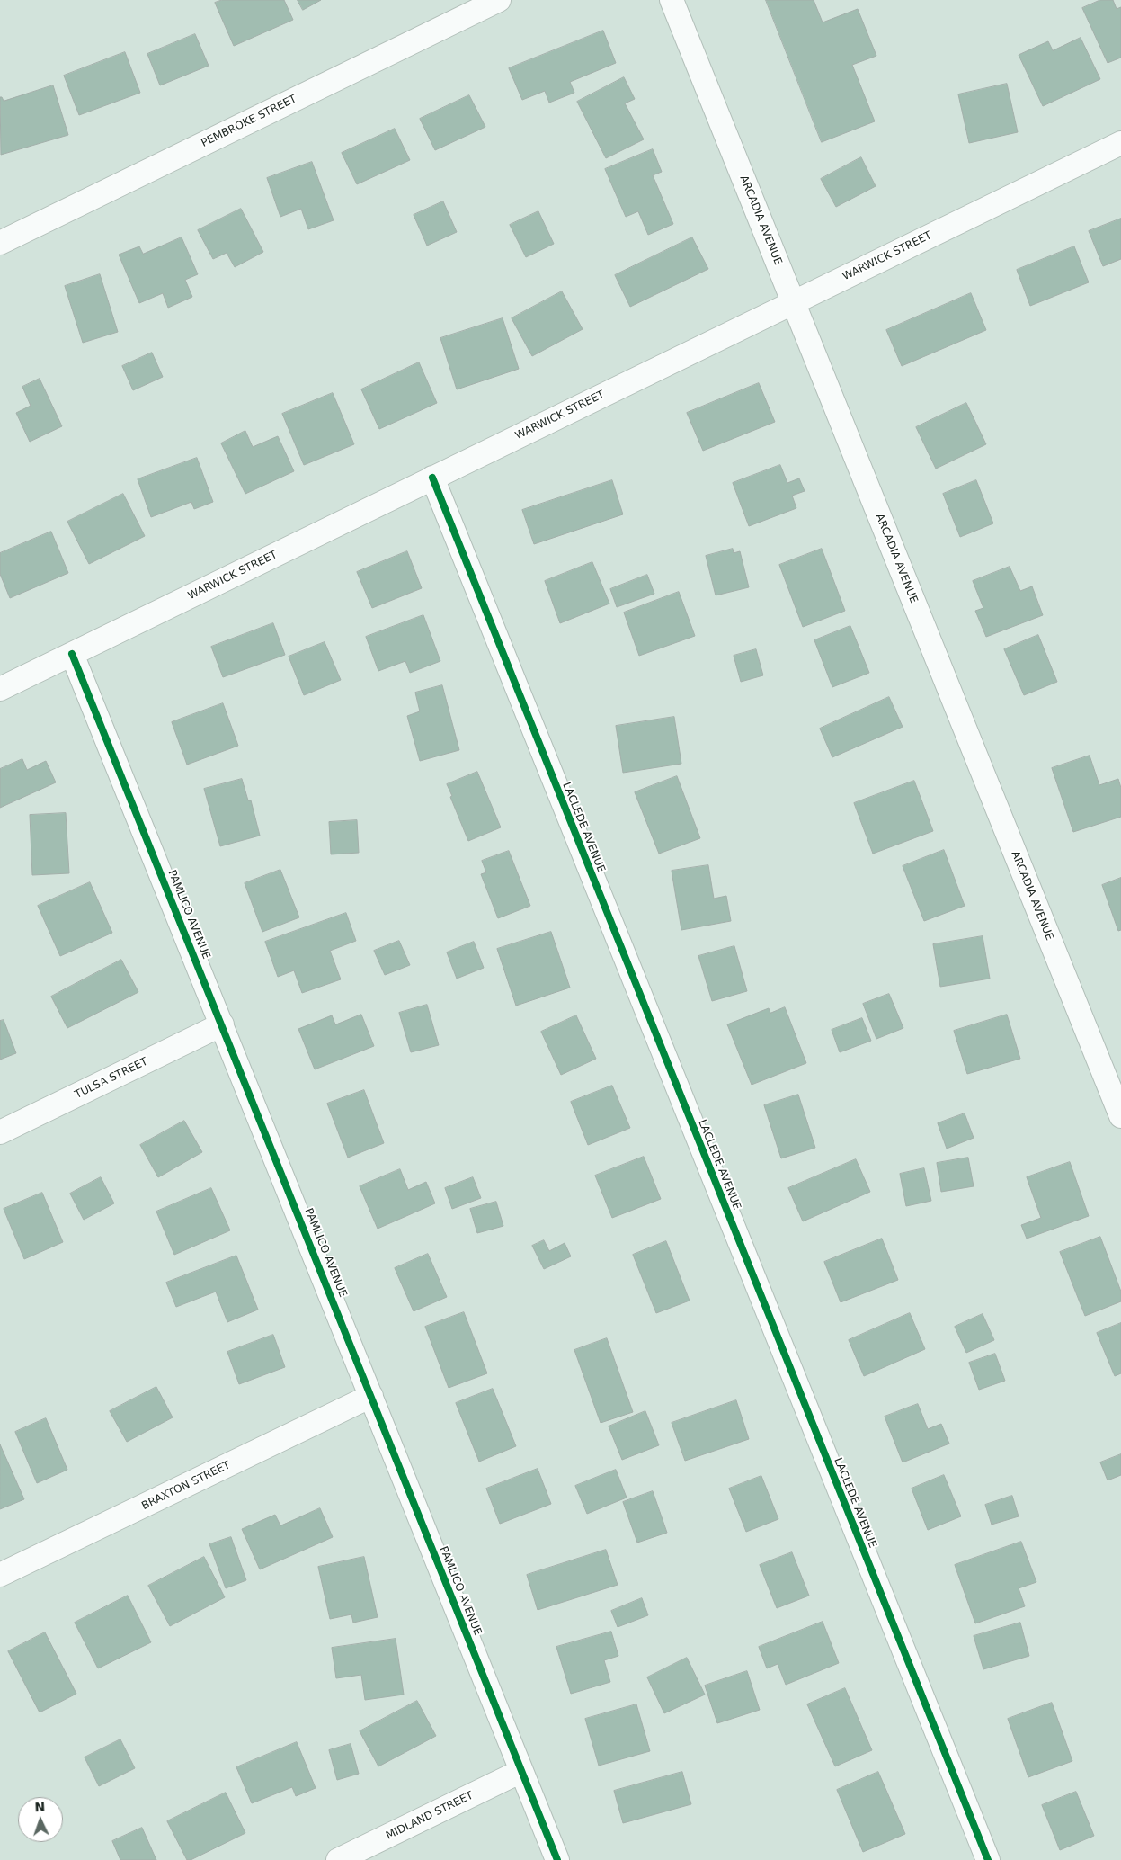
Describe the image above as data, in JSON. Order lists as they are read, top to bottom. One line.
{"streets":{"street":["PEMBROKE STREET","ARCADIA AVENUE","WARWICK STREET","LACLEDE AVENUE","PAMLICO AVENUE","TULSA STREET","BRAXTON STREET","MIDLAND STREET"]},"crossings":[["ARCADIA AVENUE","WARWICK STREET"],["WARWICK STREET","LACLEDE AVENUE"],["WARWICK STREET","PAMLICO AVENUE"],["PAMLICO AVENUE","TULSA STREET"],["PAMLICO AVENUE","BRAXTON STREET"],["PAMLICO AVENUE","MIDLAND STREET"]],"north":"top"}
